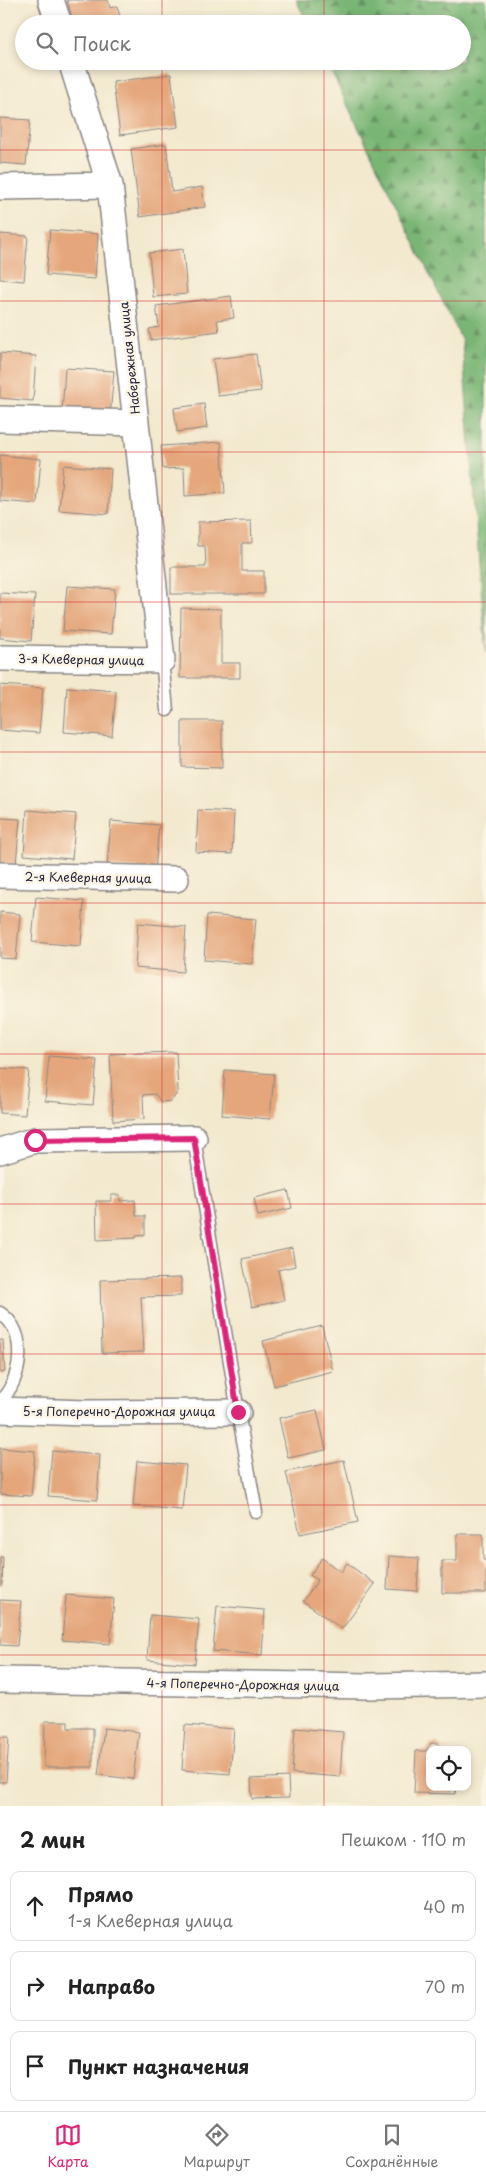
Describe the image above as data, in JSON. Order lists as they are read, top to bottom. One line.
{"streets":{"street":["Набережная улица","3-я Клеверная улица","2-я Клеверная улица","5-я Поперечно-Дорожная улица","4-я Поперечно-Дорожная улица"]},"crossings":[["Набережная улица","3-я Клеверная улица"]],"page":{"search":"Поиск","heading":["2 мин","Пешком · 110 m"],"list":[["Прямо","1-я Клеверная улица","40 m"],["Направо","70 m"],"Пункт назначения"],"nav":["Карта","Маршрут","Сохранённые"]}}
